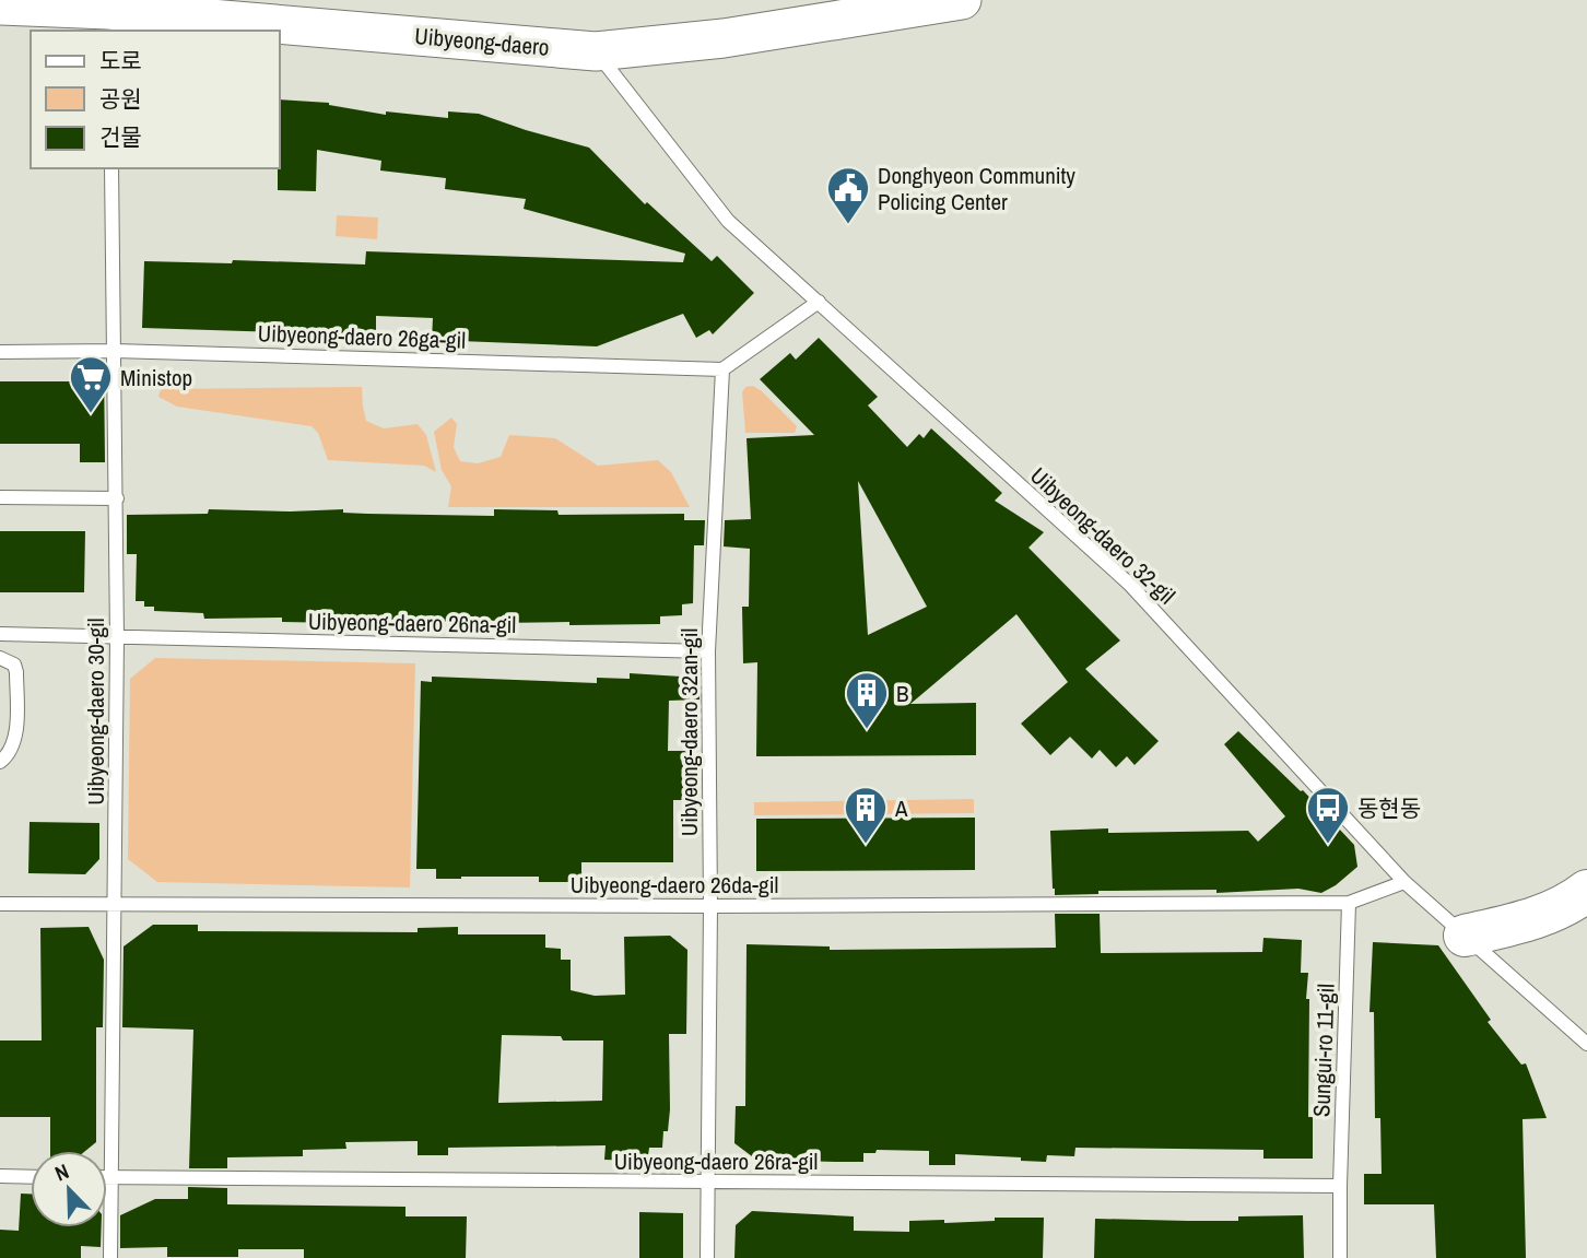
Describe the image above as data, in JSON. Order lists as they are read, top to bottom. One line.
{"streets":{"street":["Uibyeong-daero"],"lane":["Uibyeong-daero 26ga-gil","Uibyeong-daero 32-gil","Uibyeong-daero 26na-gil","Uibyeong-daero 30-gil","Uibyeong-daero 32an-gil","Uibyeong-daero 26da-gil","Sungui-ro 11-gil","Uibyeong-daero 26ra-gil"]},"crossings":[["Uibyeong-daero","Uibyeong-daero 32-gil"],["Uibyeong-daero 26ga-gil","Uibyeong-daero 30-gil"],["Uibyeong-daero 26ga-gil","Uibyeong-daero 32an-gil"],["Uibyeong-daero 26na-gil","Uibyeong-daero 30-gil"],["Uibyeong-daero 26na-gil","Uibyeong-daero 32an-gil"],["Uibyeong-daero 30-gil","Uibyeong-daero 26da-gil"],["Uibyeong-daero 30-gil","Uibyeong-daero 26ra-gil"],["Uibyeong-daero 32an-gil","Uibyeong-daero 26da-gil"],["Uibyeong-daero 32an-gil","Uibyeong-daero 26ra-gil"],["Uibyeong-daero 26da-gil","Sungui-ro 11-gil"],["Sungui-ro 11-gil","Uibyeong-daero 26ra-gil"]],"places":{"public building":["Donghyeon Community Policing Center"],"supermarket":["Ministop"],"building":["B","A"],"bus stop":["동현동"]},"legend":["도로","공원","건물"],"north":"top left"}
